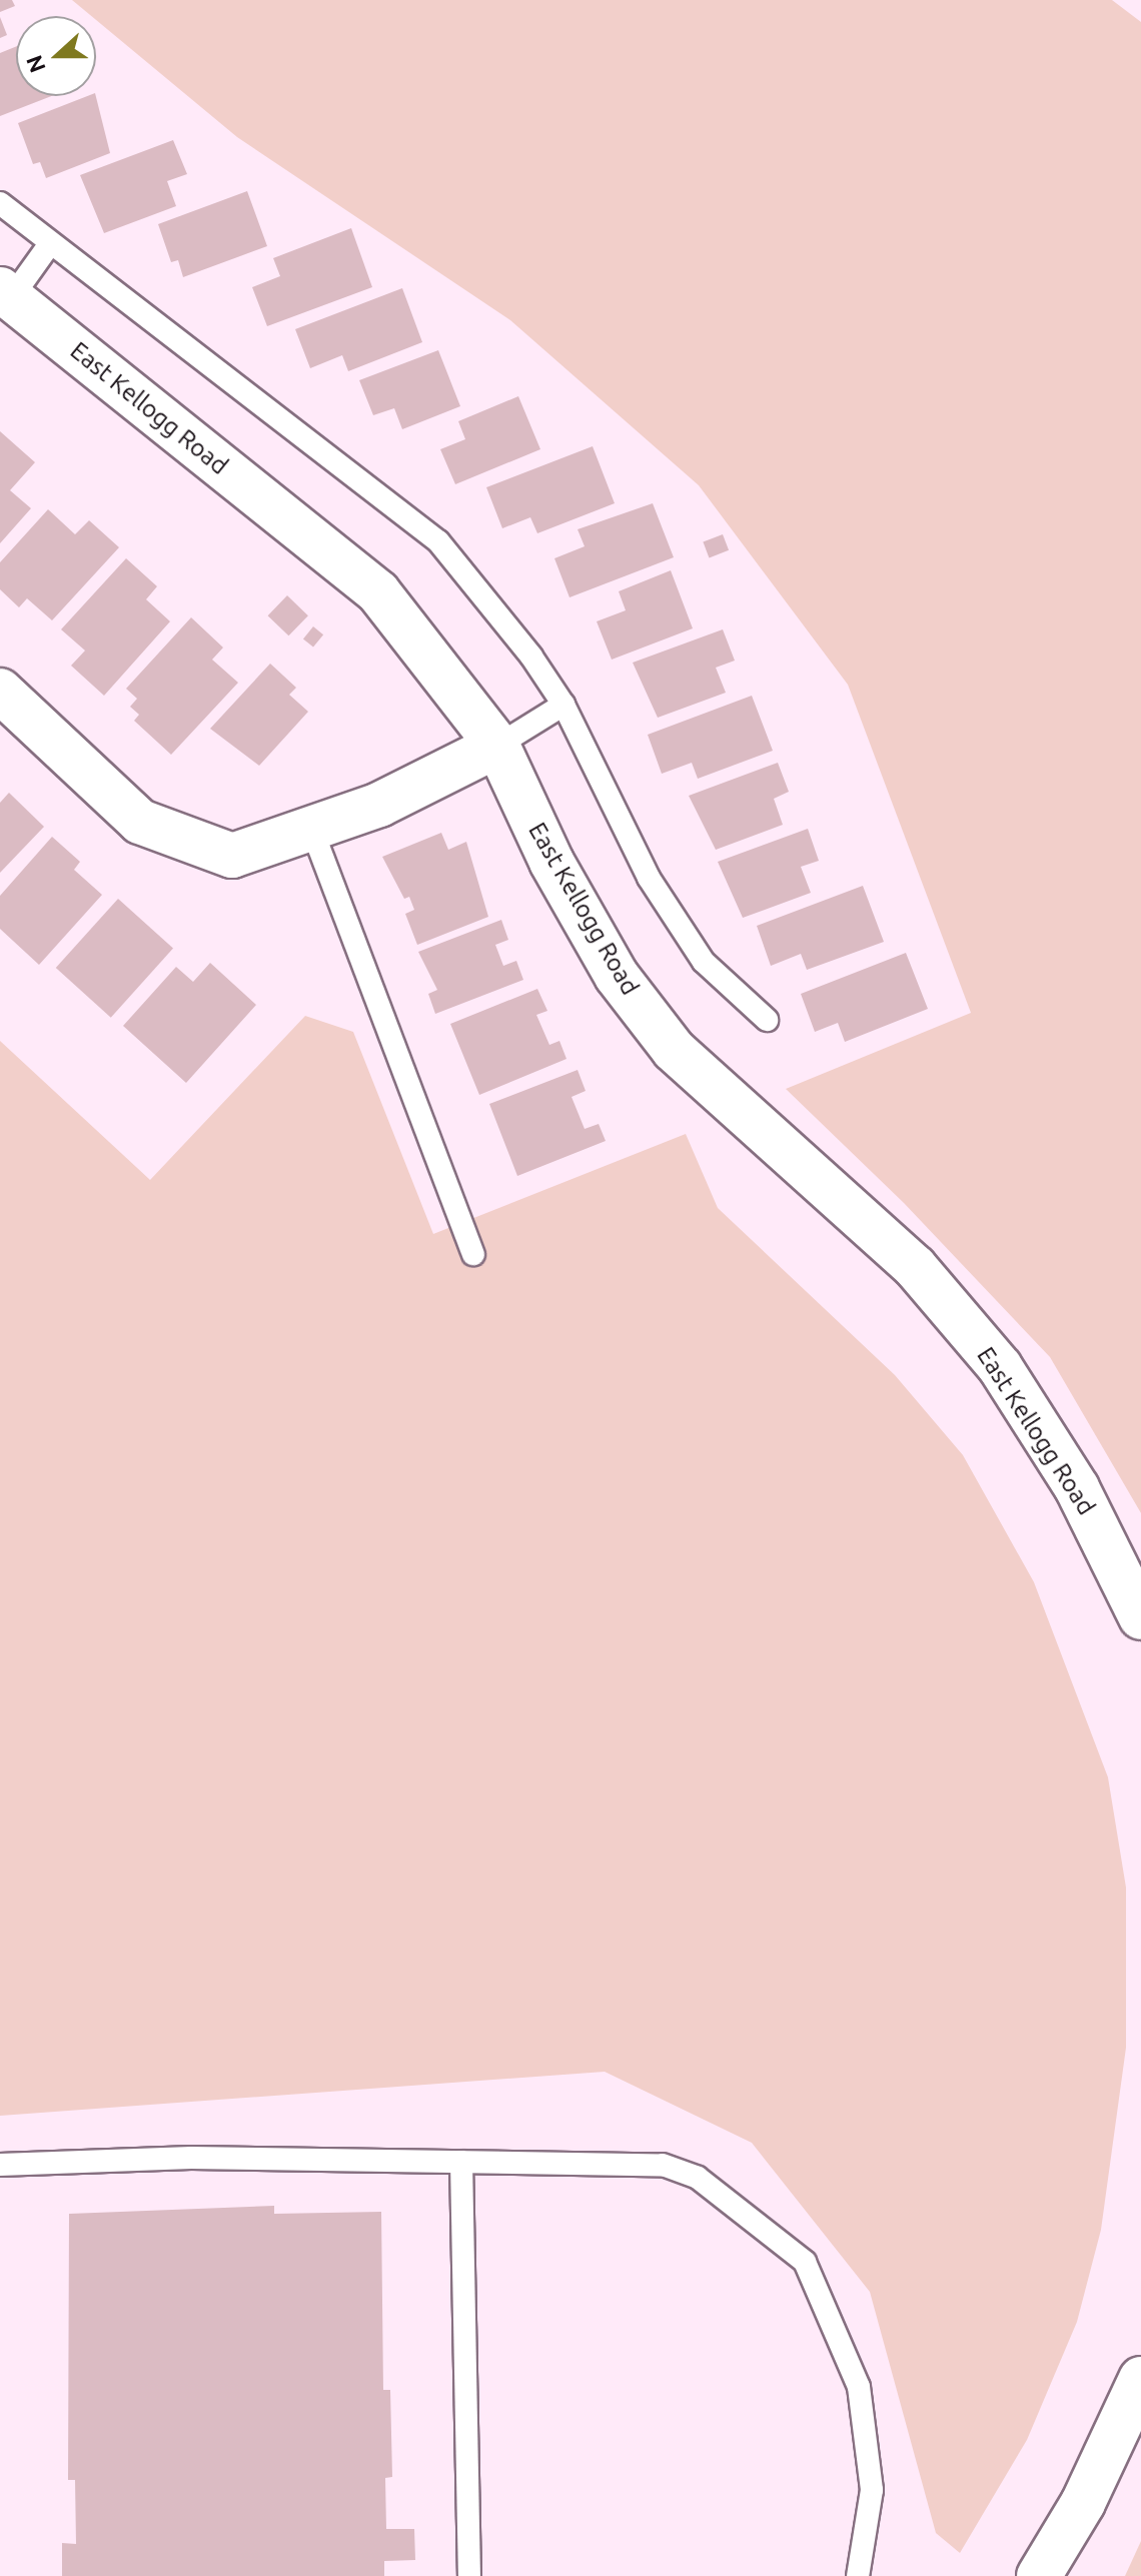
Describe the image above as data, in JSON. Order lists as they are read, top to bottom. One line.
{"streets":{"street":["East Kellogg Road"]},"north":"left"}
